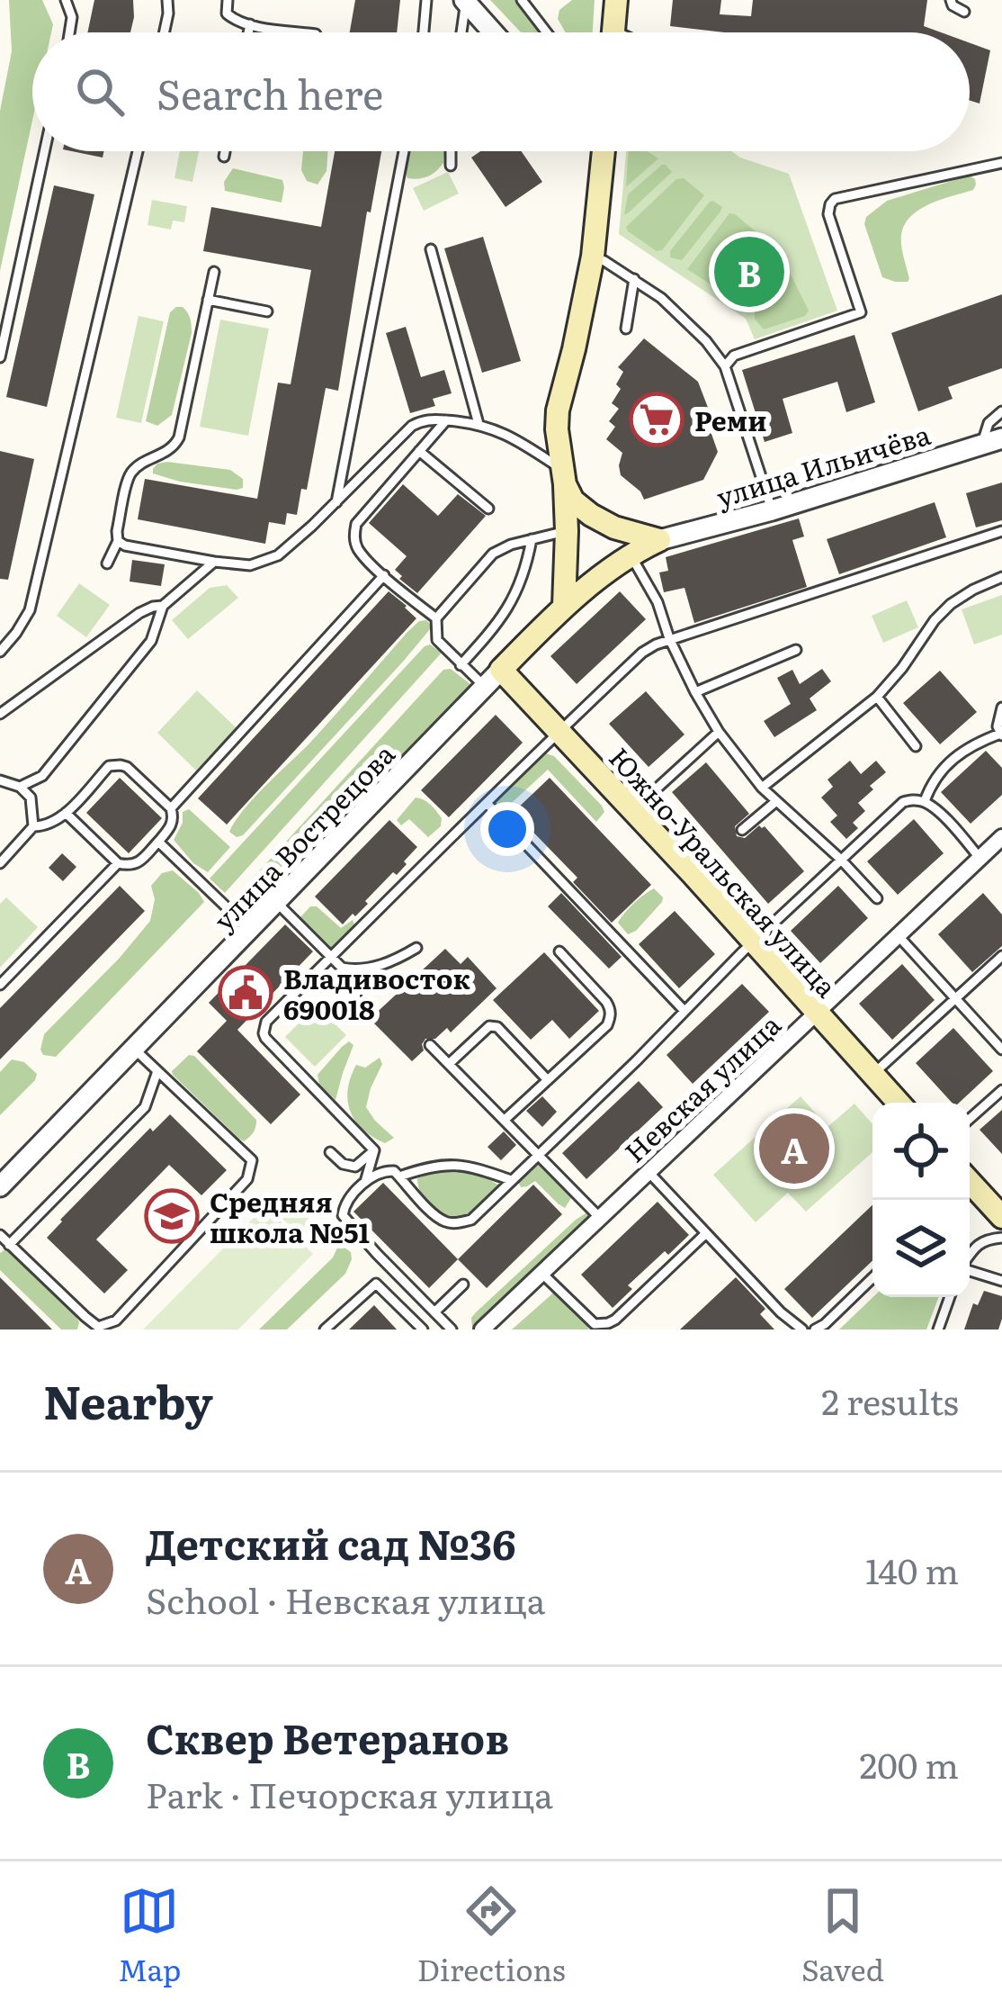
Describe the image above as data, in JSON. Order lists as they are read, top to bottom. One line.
{"streets":{"main road":["улица Вострецова","Южно-Уральская улица"],"street":["улица Ильичёва","Невская улица"]},"crossings":[["улица Ильичёва","улица Вострецова"],["улица Вострецова","Южно-Уральская улица"],["Южно-Уральская улица","Невская улица"]],"places":{"supermarket":["Реми"],"public building":["Владивосток 690018"],"school or university":["Средняя школа №51"]},"page":{"search":"Search here","pins":["B","A"],"heading":["Nearby","2 results"],"list":[{"mark":"A","name":"Детский сад №36","note":"School · Невская улица","value":"140 m"},{"mark":"B","name":"Сквер Ветеранов","note":"Park · Печорская улица","value":"200 m"}],"nav":["Map","Directions","Saved"]}}
